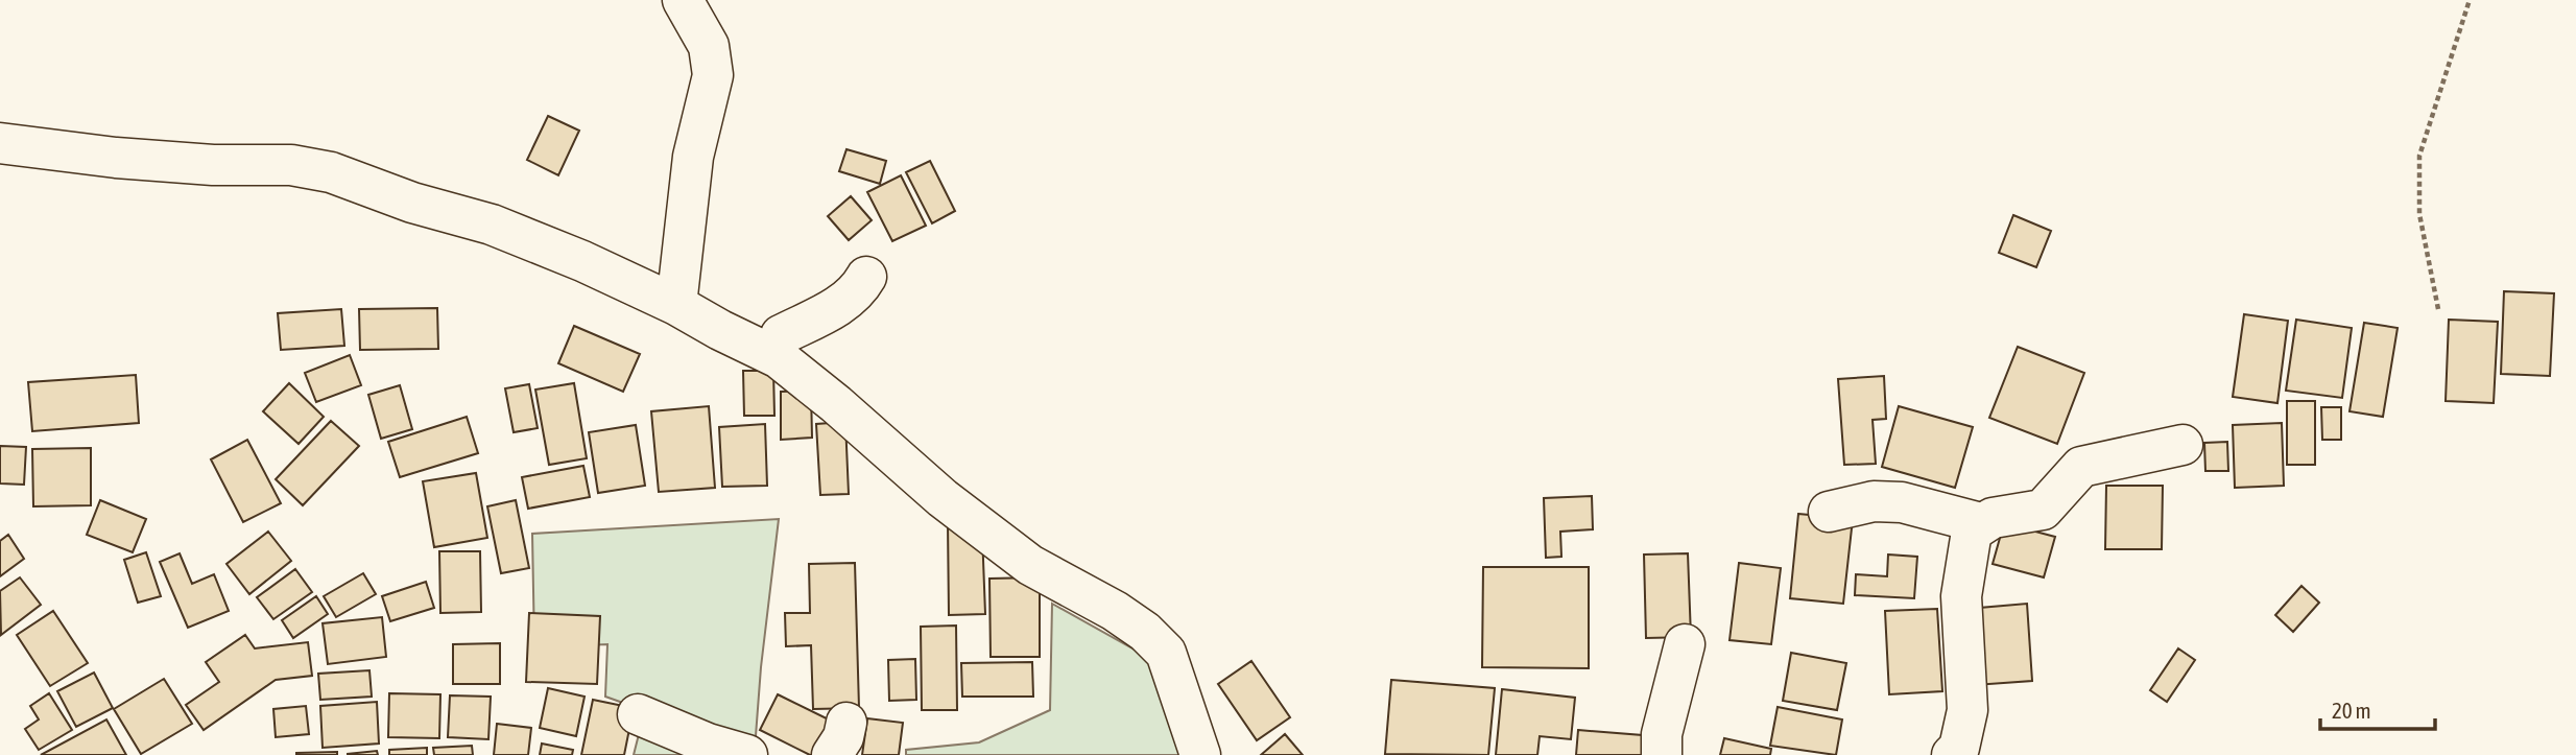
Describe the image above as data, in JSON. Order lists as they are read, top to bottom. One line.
{"scale_bar":"20 m"}
